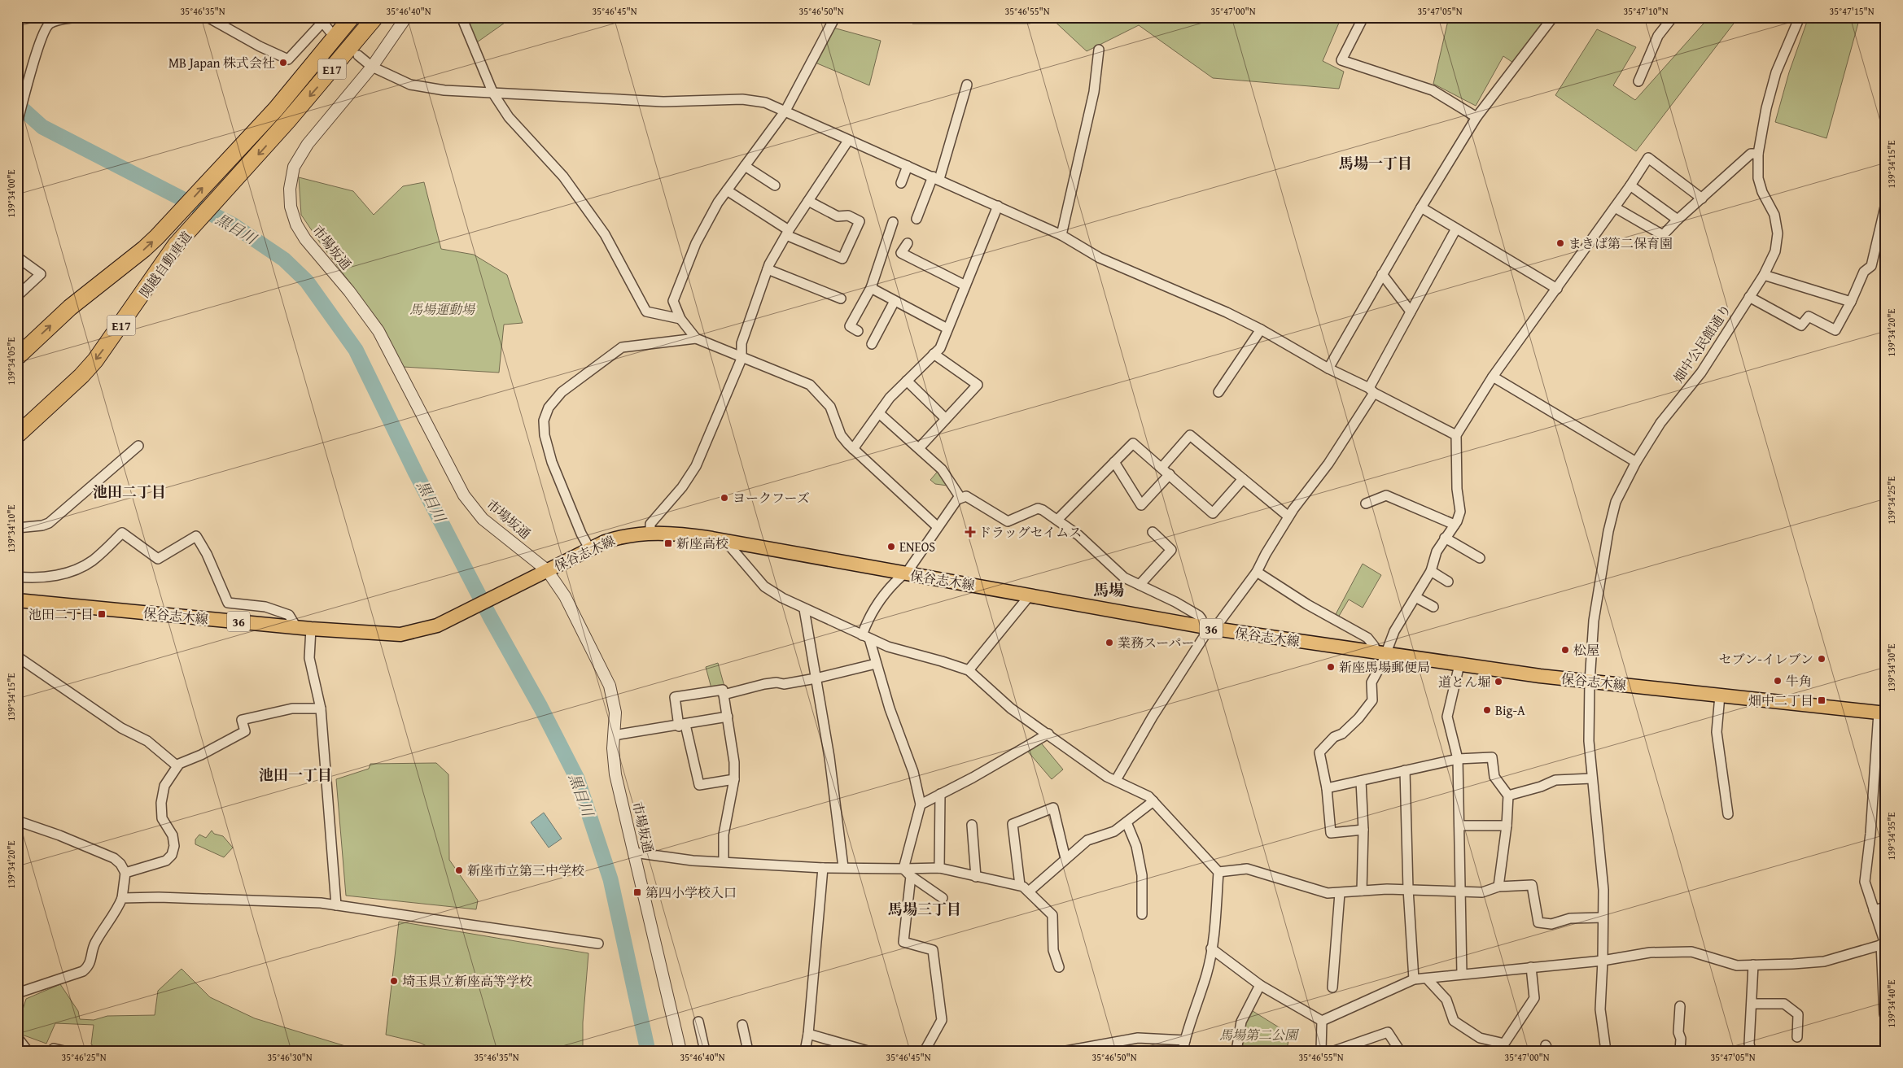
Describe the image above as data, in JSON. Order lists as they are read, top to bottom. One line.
{"streets":{"highway":["E17","関越自動車道"],"main road":["保谷志木線","36"],"street":["市場坂通","畑中公民館通り"]},"crossings":[["市場坂通","保谷志木線"],["畑中公民館通り","保谷志木線"]],"districts":["馬場一丁目","池田二丁目","馬場","池田一丁目","馬場三丁目"],"water":["黒目川"],"parks":["馬場運動場","馬場第二公園"],"places":{"other":["MB Japan 株式会社","まきば第二保育園","ヨークフーズ","ENEOS","業務スーパー","松屋","セブン-イレブン","新座馬場郵便局","牛角","道とん堀","Big-A","新座市立第三中学校","埼玉県立新座高等学校"],"health":["ドラッグセイムス"],"transit":["新座高校","池田二丁目","畑中二丁目","第四小学校入口"]},"coordinates":["35°46'35\"N","35°46'40\"N","35°46'45\"N","35°46'50\"N","35°46'55\"N","35°47'00\"N","35°47'05\"N","35°47'10\"N","35°47'15\"N","139°34'15\"E","139°34'00\"E","139°34'20\"E","139°34'05\"E","139°34'25\"E","139°34'10\"E","139°34'30\"E","139°34'35\"E","139°34'40\"E","35°46'25\"N","35°46'30\"N"]}
